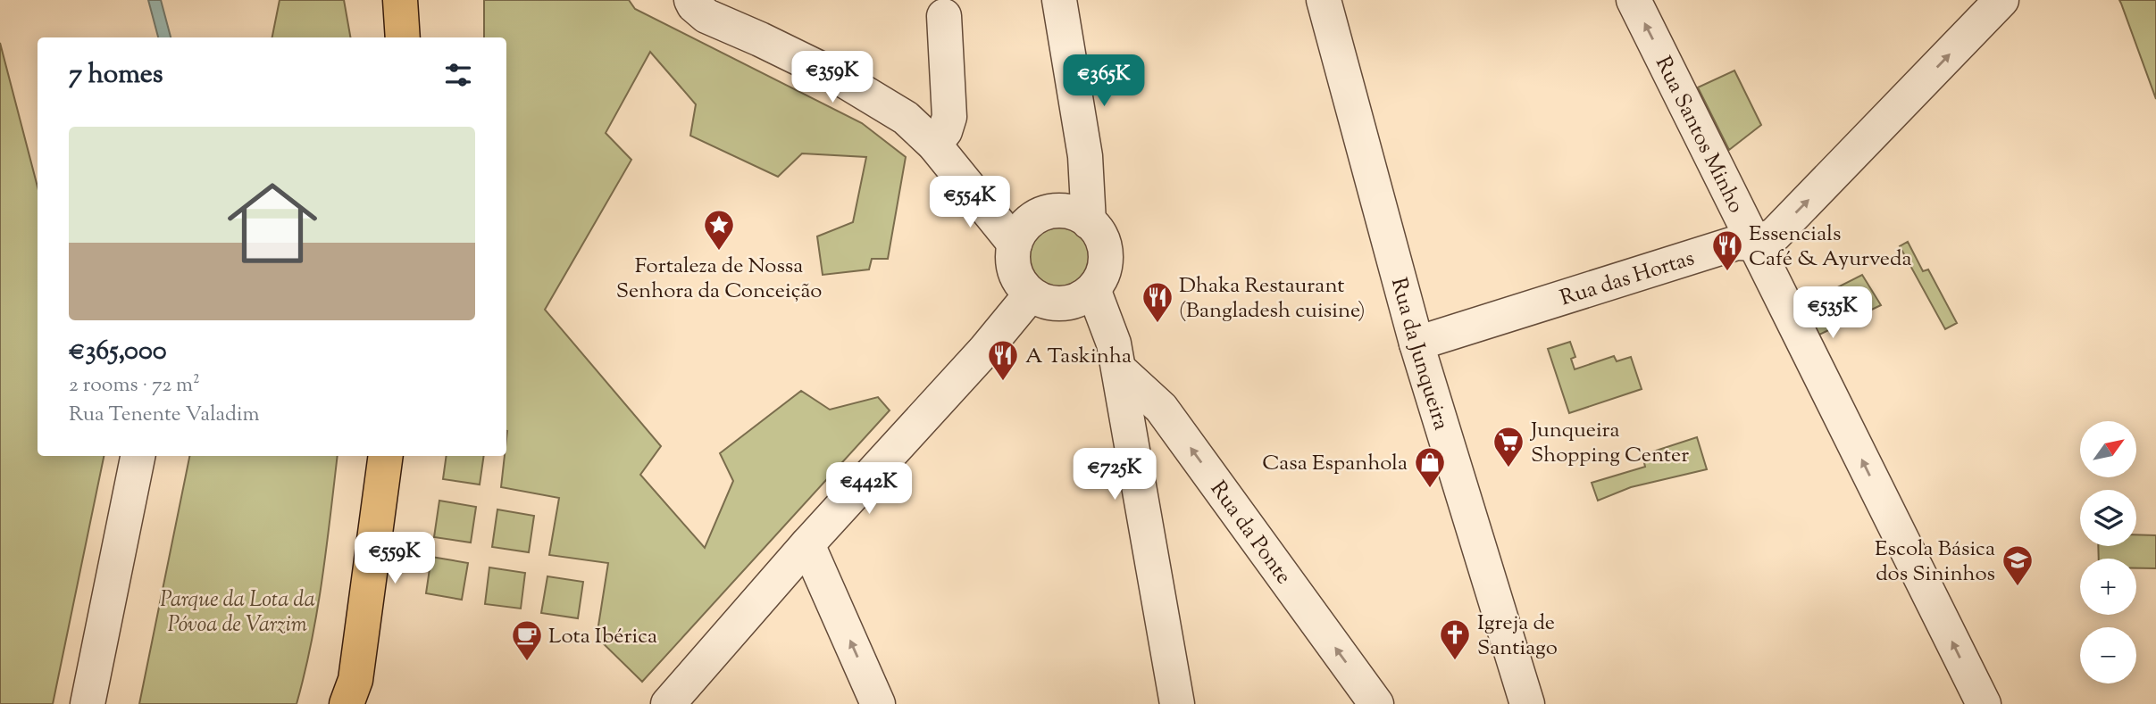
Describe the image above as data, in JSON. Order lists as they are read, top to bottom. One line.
{"streets":{"street":["Rua Santos Minho","Rua das Hortas","Rua da Junqueira","Rua da Ponte"]},"crossings":[["Rua Santos Minho","Rua das Hortas"],["Rua das Hortas","Rua da Junqueira"]],"one_way":["Rua Santos Minho","Rua das Hortas","Rua da Ponte"],"parks":["Parque da Lota da Póvoa de Varzim"],"places":{"place":["Fortaleza de Nossa Senhora da Conceição"],"restaurant":["Essencials Café & Ayurveda","Dhaka Restaurant (Bangladesh cuisine)","A Taskinha"],"supermarket":["Junqueira Shopping Center"],"shop":["Casa Espanhola"],"school or university":["Escola Básica dos Sininhos"],"church":["Igreja de Santiago"],"cafe":["Lota Ibérica"]},"north":"top right","page":{"heading":"7 homes","price":["€359K","€365K","€554K","€535K","€725K","€442K","€559K"],"list":[{"name":"€365,000","note":"2 rooms · 72 m² · Rua Tenente Valadim"}],"map_buttons":["+","−"]}}
